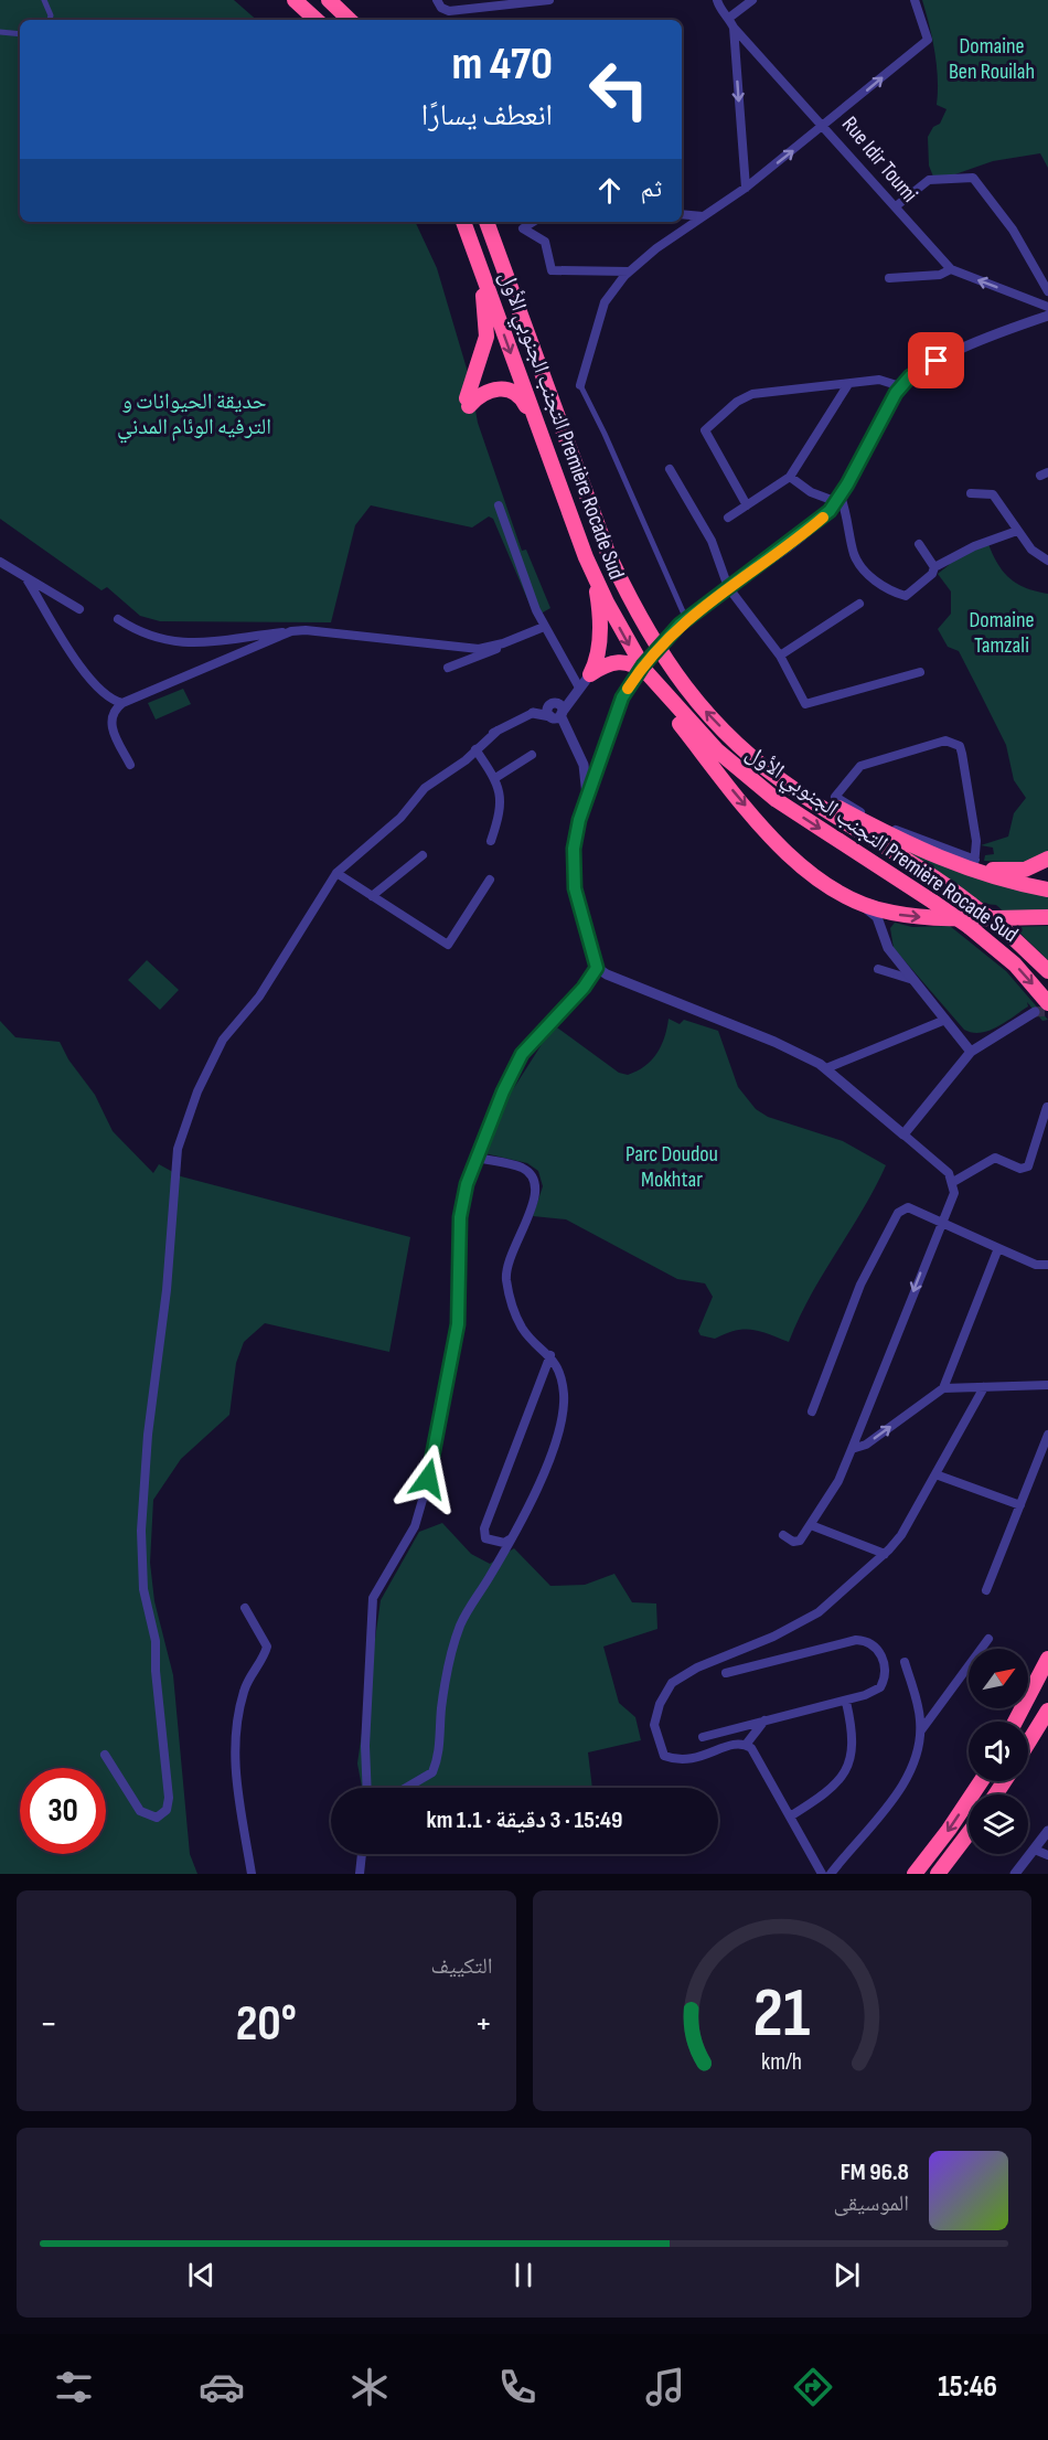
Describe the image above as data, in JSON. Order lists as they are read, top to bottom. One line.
{"streets":{"highway":["التجنب الجنوبي الأول Première Rocade Sud"],"street":["Rue Idir Toumi"]},"parks":["Domaine Ben Rouilah","حديقة الحيوانات و الترفيه الوئام المدني","Domaine Tamzali","Parc Doudou Mokhtar"],"north":"top right","page":{"turn":["470 m","انعطف يسارًا"],"then":"ثم","limit":"30","trip":"15:49 · 3 دقيقة · 1.1 km","tile":"التكييف","heat":["−","20°","+"],"song":["96.8 FM","الموسيقى"],"tabs":"15:46","gauge":["21","km/h"]}}
